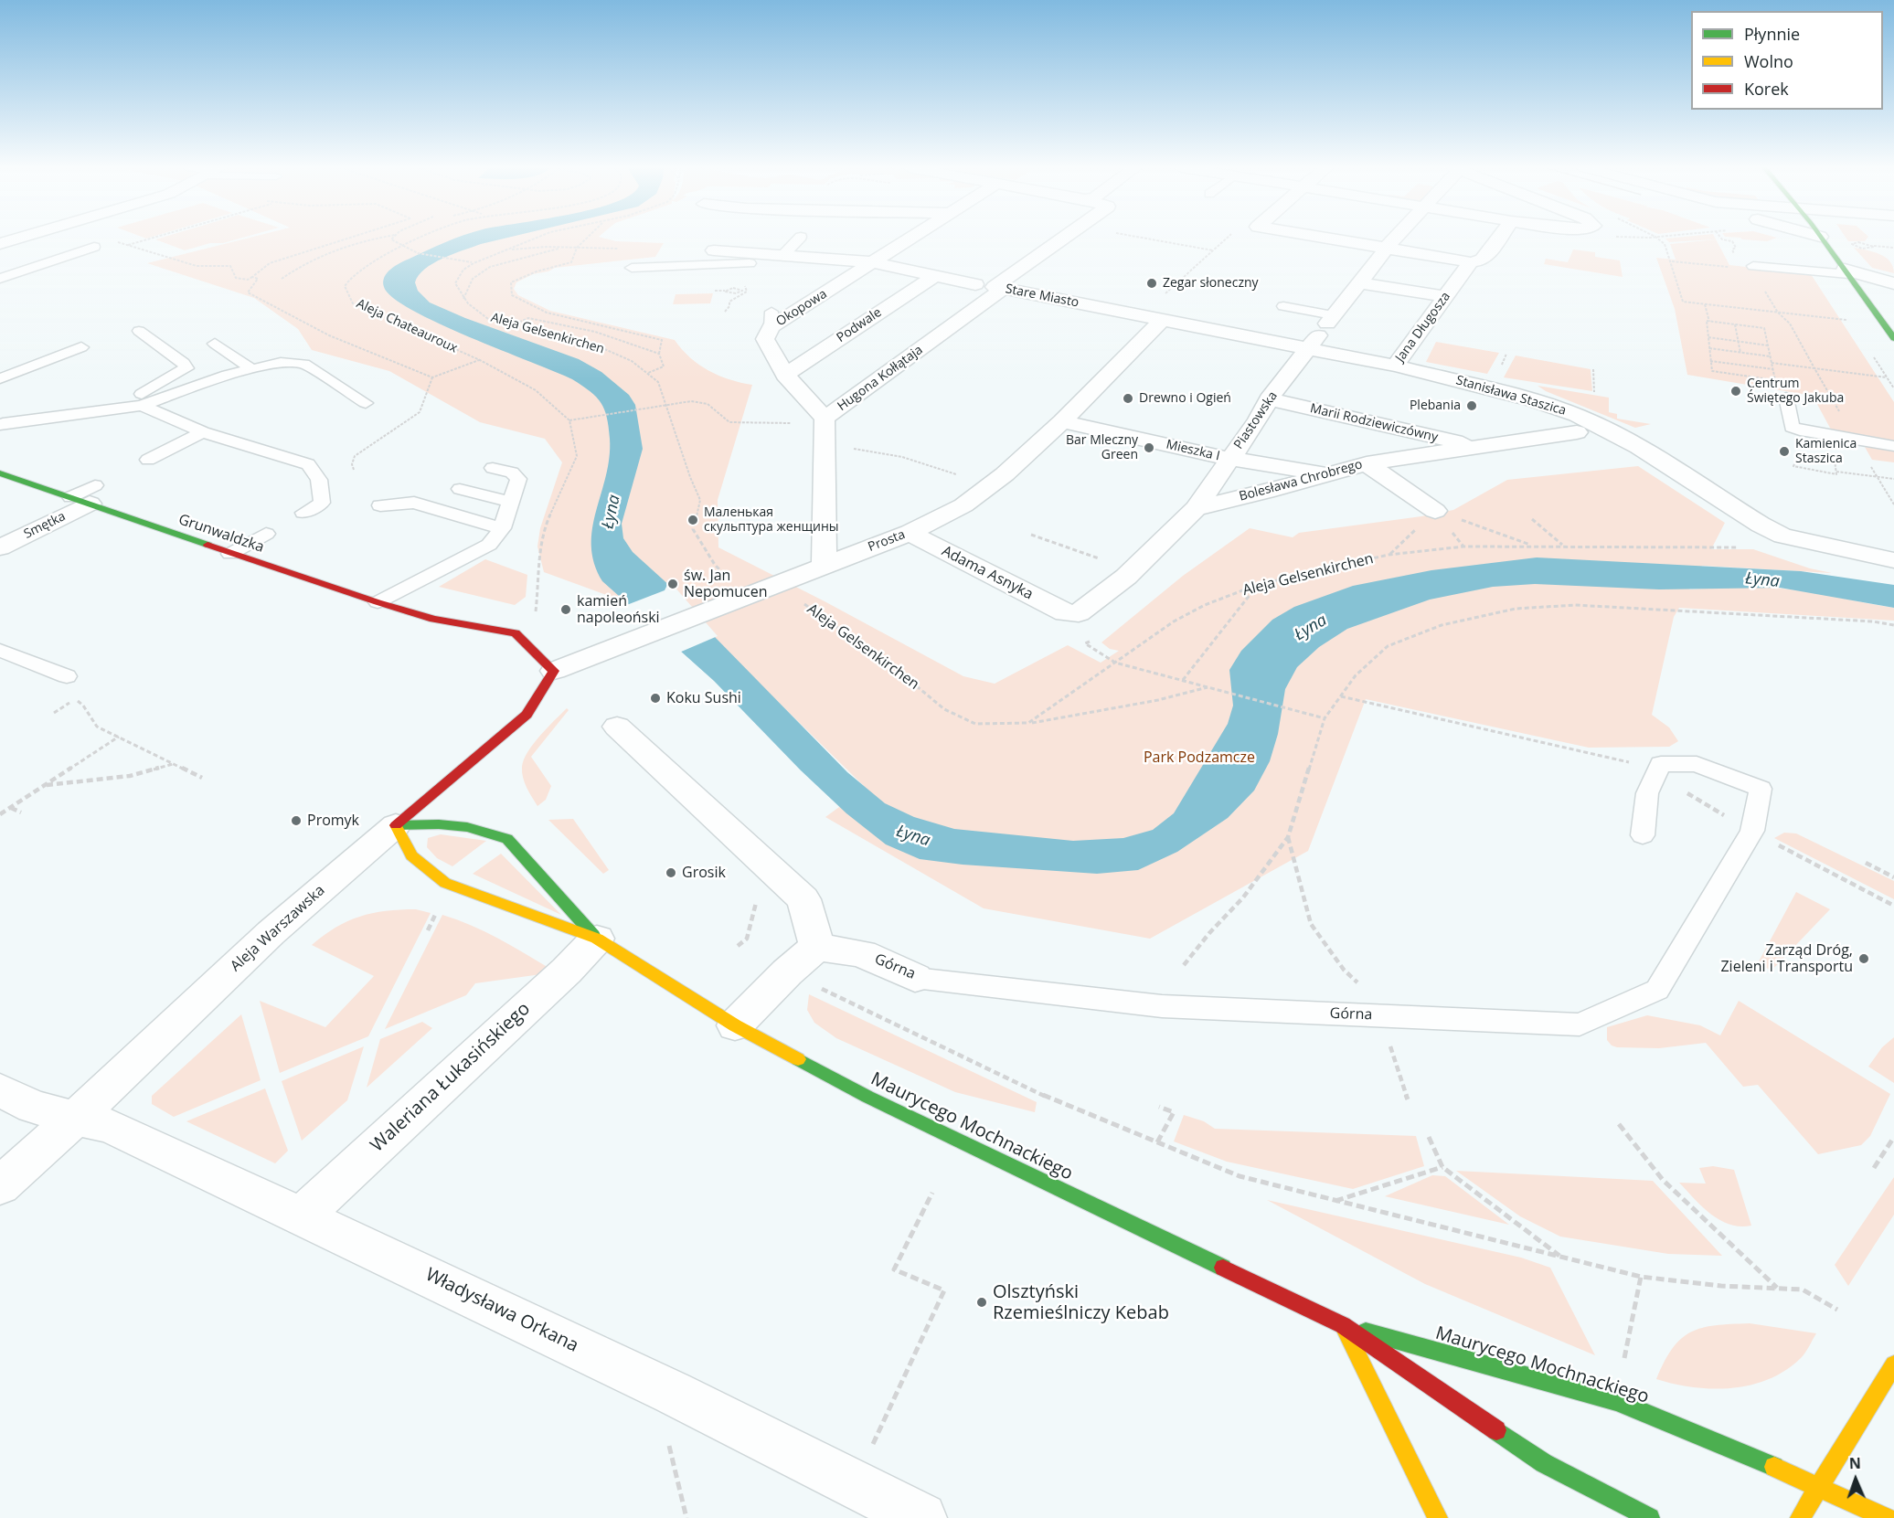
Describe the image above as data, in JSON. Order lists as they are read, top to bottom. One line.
{"streets":{"street":["Stare Miasto","Okopowa","Podwale","Jana Długosza","Hugona Kołłątaja","Stanisława Staszica","Piastowska","Marii Rodziewiczówny","Mieszka I","Bolesława Chrobrego","Smętka","Grunwaldzka","Prosta","Adama Asnyka","Aleja Warszawska","Górna","Waleriana Łukasińskiego","Maurycego Mochnackiego","Władysława Orkana"],"path":["Aleja Chateauroux","Aleja Gelsenkirchen"]},"crossings":[["Stare Miasto","Stanisława Staszica"],["Stare Miasto","Prosta"],["Okopowa","Podwale"],["Okopowa","Hugona Kołłątaja"],["Podwale","Hugona Kołłątaja"],["Jana Długosza","Stanisława Staszica"],["Hugona Kołłątaja","Prosta"],["Stanisława Staszica","Piastowska"],["Stanisława Staszica","Prosta"],["Piastowska","Marii Rodziewiczówny"],["Piastowska","Mieszka I"],["Piastowska","Bolesława Chrobrego"],["Piastowska","Adama Asnyka"],["Marii Rodziewiczówny","Bolesława Chrobrego"],["Mieszka I","Bolesława Chrobrego"],["Mieszka I","Prosta"],["Bolesława Chrobrego","Adama Asnyka"],["Smętka","Grunwaldzka"],["Grunwaldzka","Prosta"],["Grunwaldzka","Aleja Warszawska"],["Prosta","Adama Asnyka"],["Prosta","Aleja Warszawska"],["Aleja Warszawska","Maurycego Mochnackiego"],["Aleja Warszawska","Władysława Orkana"],["Waleriana Łukasińskiego","Maurycego Mochnackiego"],["Waleriana Łukasińskiego","Władysława Orkana"]],"water":["Łyna"],"parks":["Park Podzamcze"],"places":["Zegar słoneczny","Centrum Świętego Jakuba","Drewno i Ogień","Plebania","Bar Mleczny Green","Kamienica Staszica","Маленькая скульптура женщины","św. Jan Nepomucen","kamień napoleoński","Koku Sushi","Promyk","Grosik","Zarząd Dróg, Zieleni i Transportu","Olsztyński Rzemieślniczy Kebab"],"legend":["Płynnie","Wolno","Korek"],"north":"top"}
